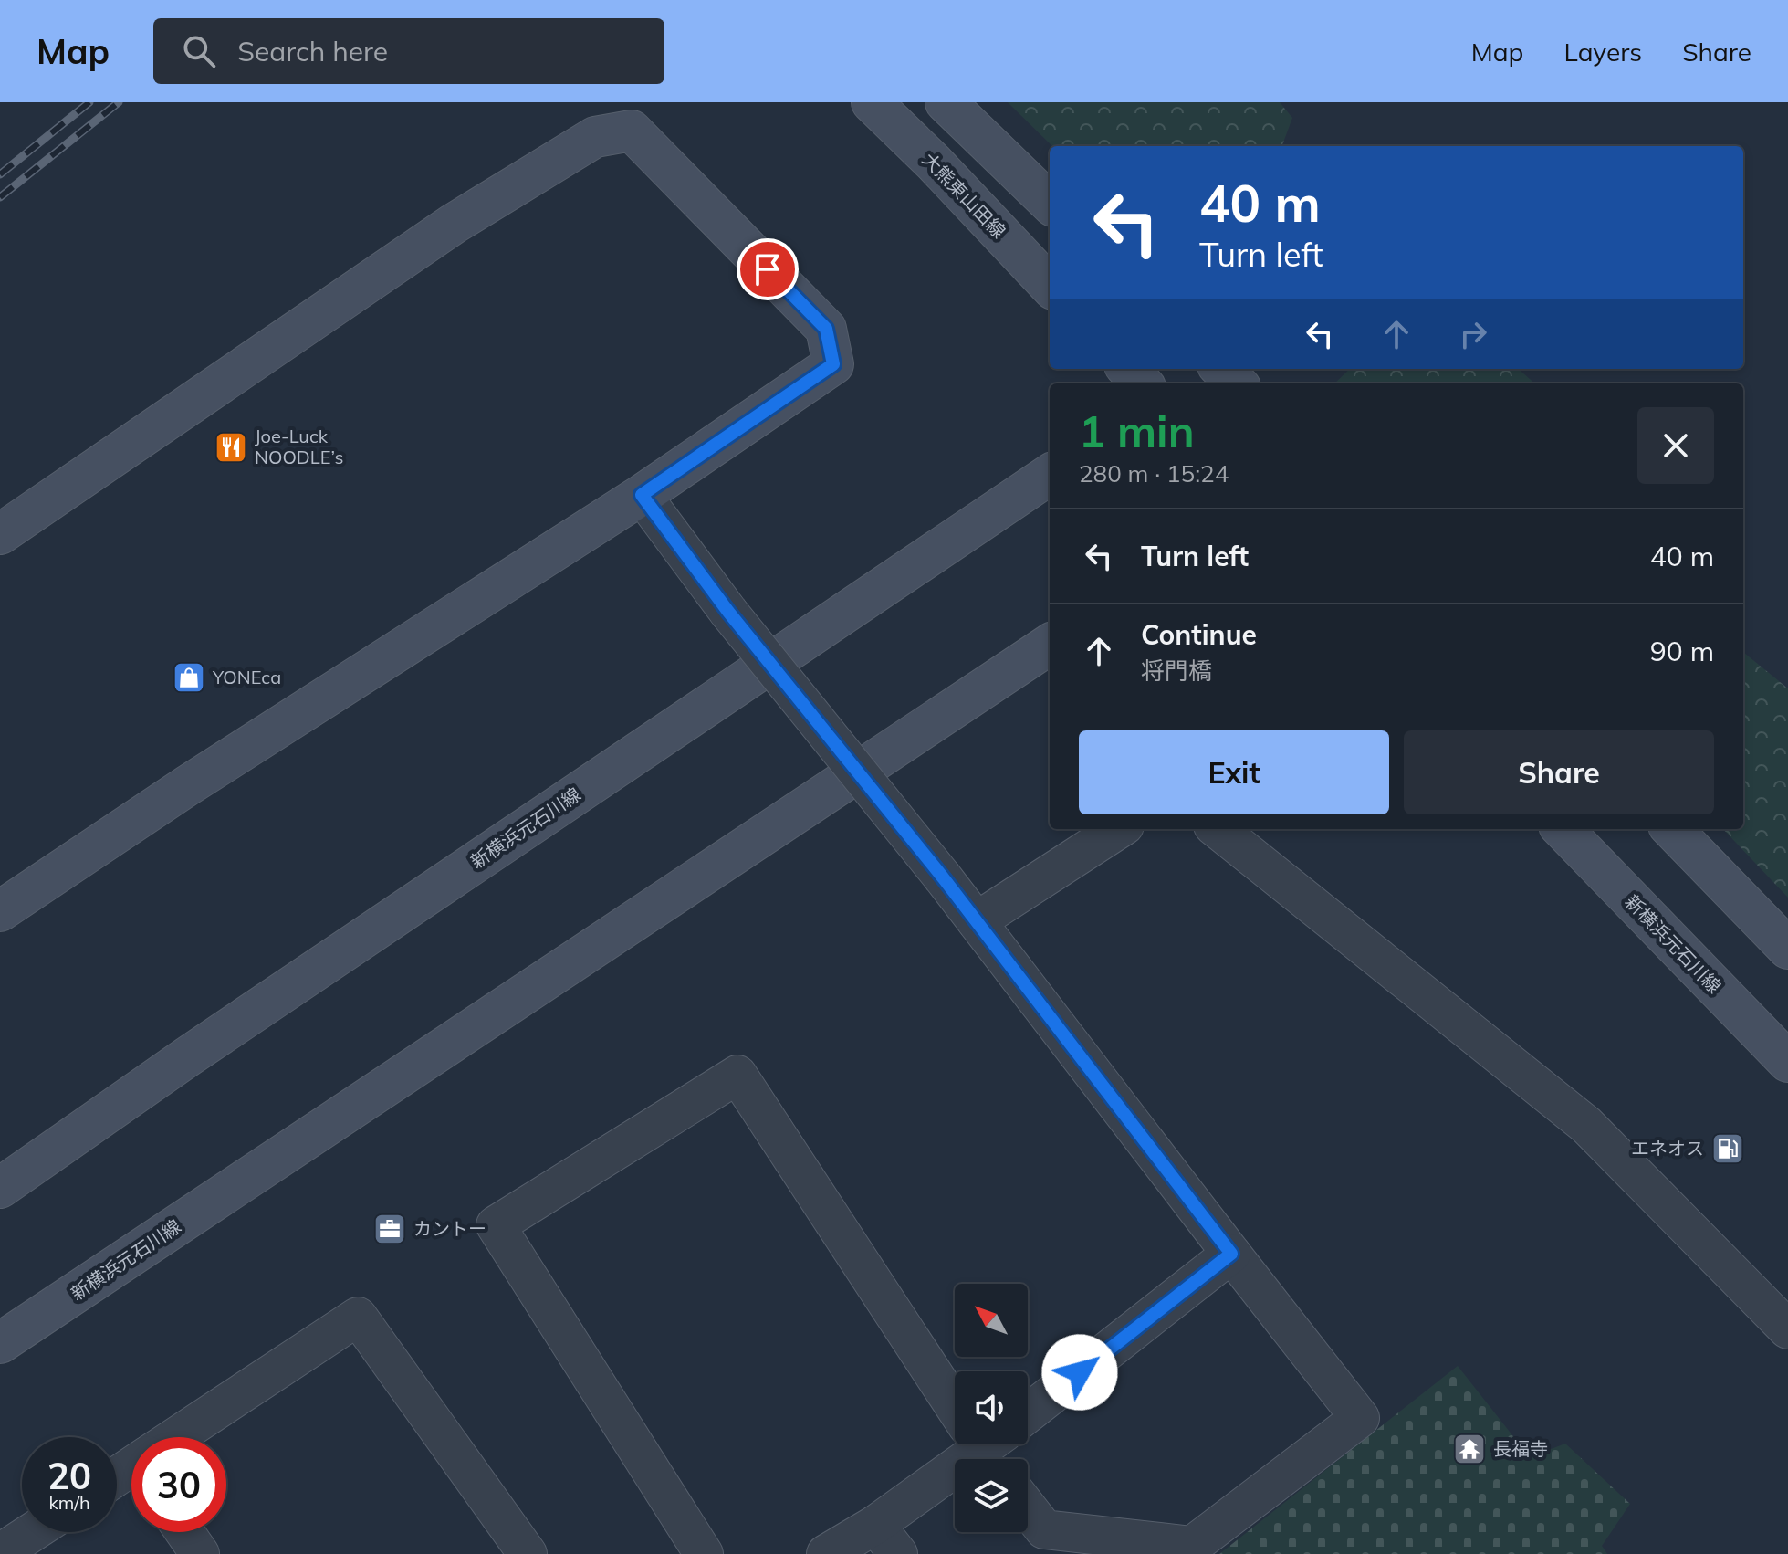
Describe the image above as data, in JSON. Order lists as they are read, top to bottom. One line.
{"streets":{"street":["大熊東山田線","新横浜元石川線"]},"places":{"restaurant":["Joe-Luck NOODLE’s"],"shop":["YONEca"],"fuel station":["エネオス"],"office":["カントー"],"temple":["長福寺"]},"north":"top left","page":{"header":"Map","search":"Search here","nav":["Map","Layers","Share"],"turn":["40 m","Turn left"],"heading":["1 min","280 m · 15:24"],"list":[{"name":"Turn left","value":"40 m"},{"name":"Continue","note":"将門橋","value":"90 m"}],"buttons":["Exit","Share"],"speed":"20 km/h","limit":"30"}}
